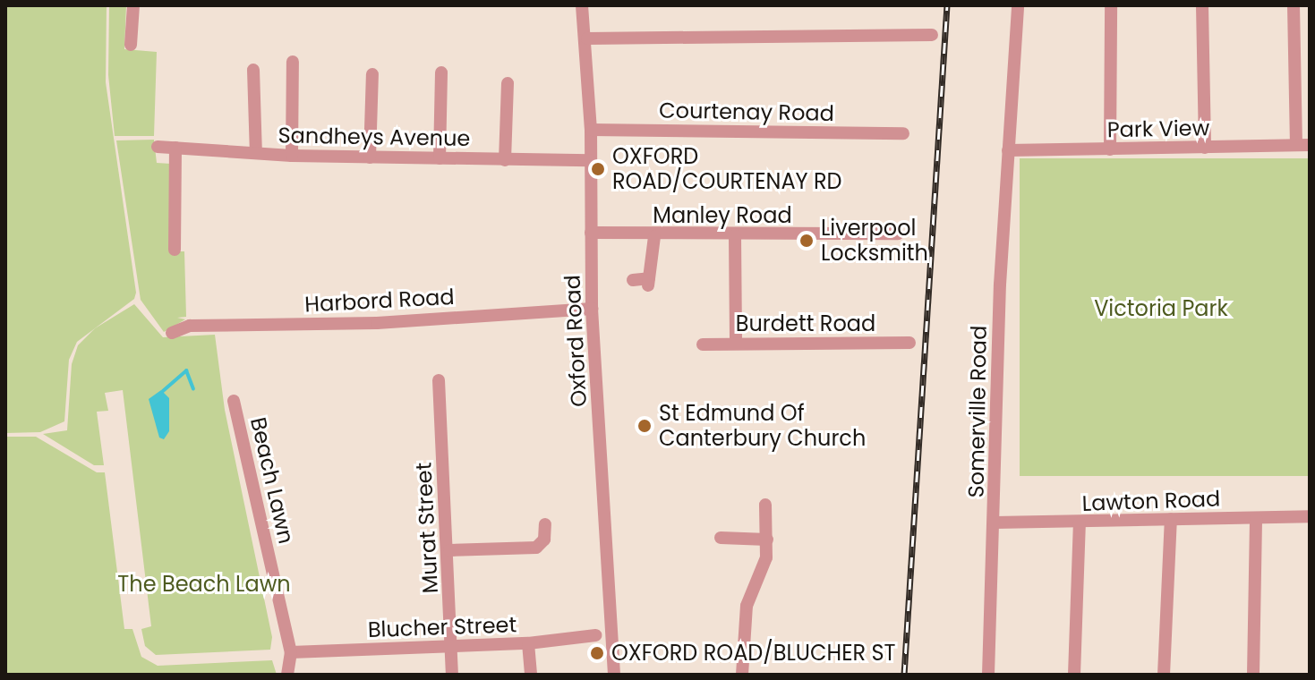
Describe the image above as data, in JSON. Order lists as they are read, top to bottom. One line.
{"streets":{"street":["Courtenay Road","Park View","Sandheys Avenue","Manley Road","Harbord Road","Burdett Road","Oxford Road","Somerville Road","Beach Lawn","Lawton Road","Murat Street","Blucher Street"]},"crossings":[["Courtenay Road","Oxford Road"],["Park View","Somerville Road"],["Sandheys Avenue","Oxford Road"],["Manley Road","Oxford Road"],["Harbord Road","Oxford Road"],["Somerville Road","Lawton Road"],["Beach Lawn","Blucher Street"],["Murat Street","Blucher Street"]],"parks":["Victoria Park","The Beach Lawn"],"places":["OXFORD ROAD/COURTENAY RD","Liverpool Locksmith","St Edmund Of Canterbury Church","OXFORD ROAD/BLUCHER ST"]}
